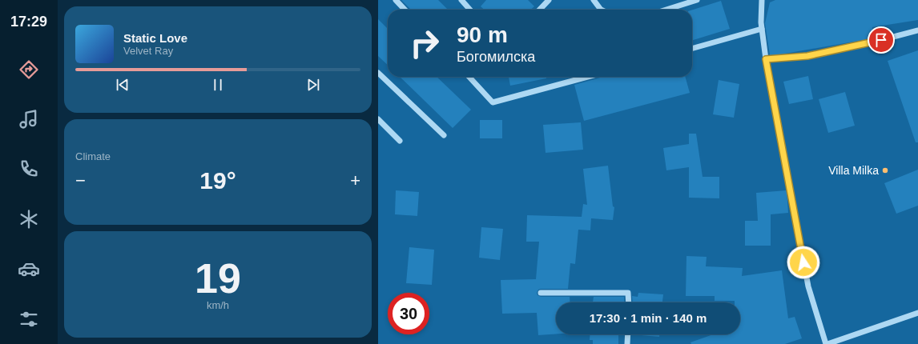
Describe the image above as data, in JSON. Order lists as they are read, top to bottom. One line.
{"places":["Villa Milka"],"page":{"tabs":"17:29","turn":["90 m","Богомилска"],"song":["Static Love","Velvet Ray"],"tile":["Climate",["19","km/h"]],"heat":["−","19°","+"],"limit":"30","trip":"17:30 · 1 min · 140 m"}}
